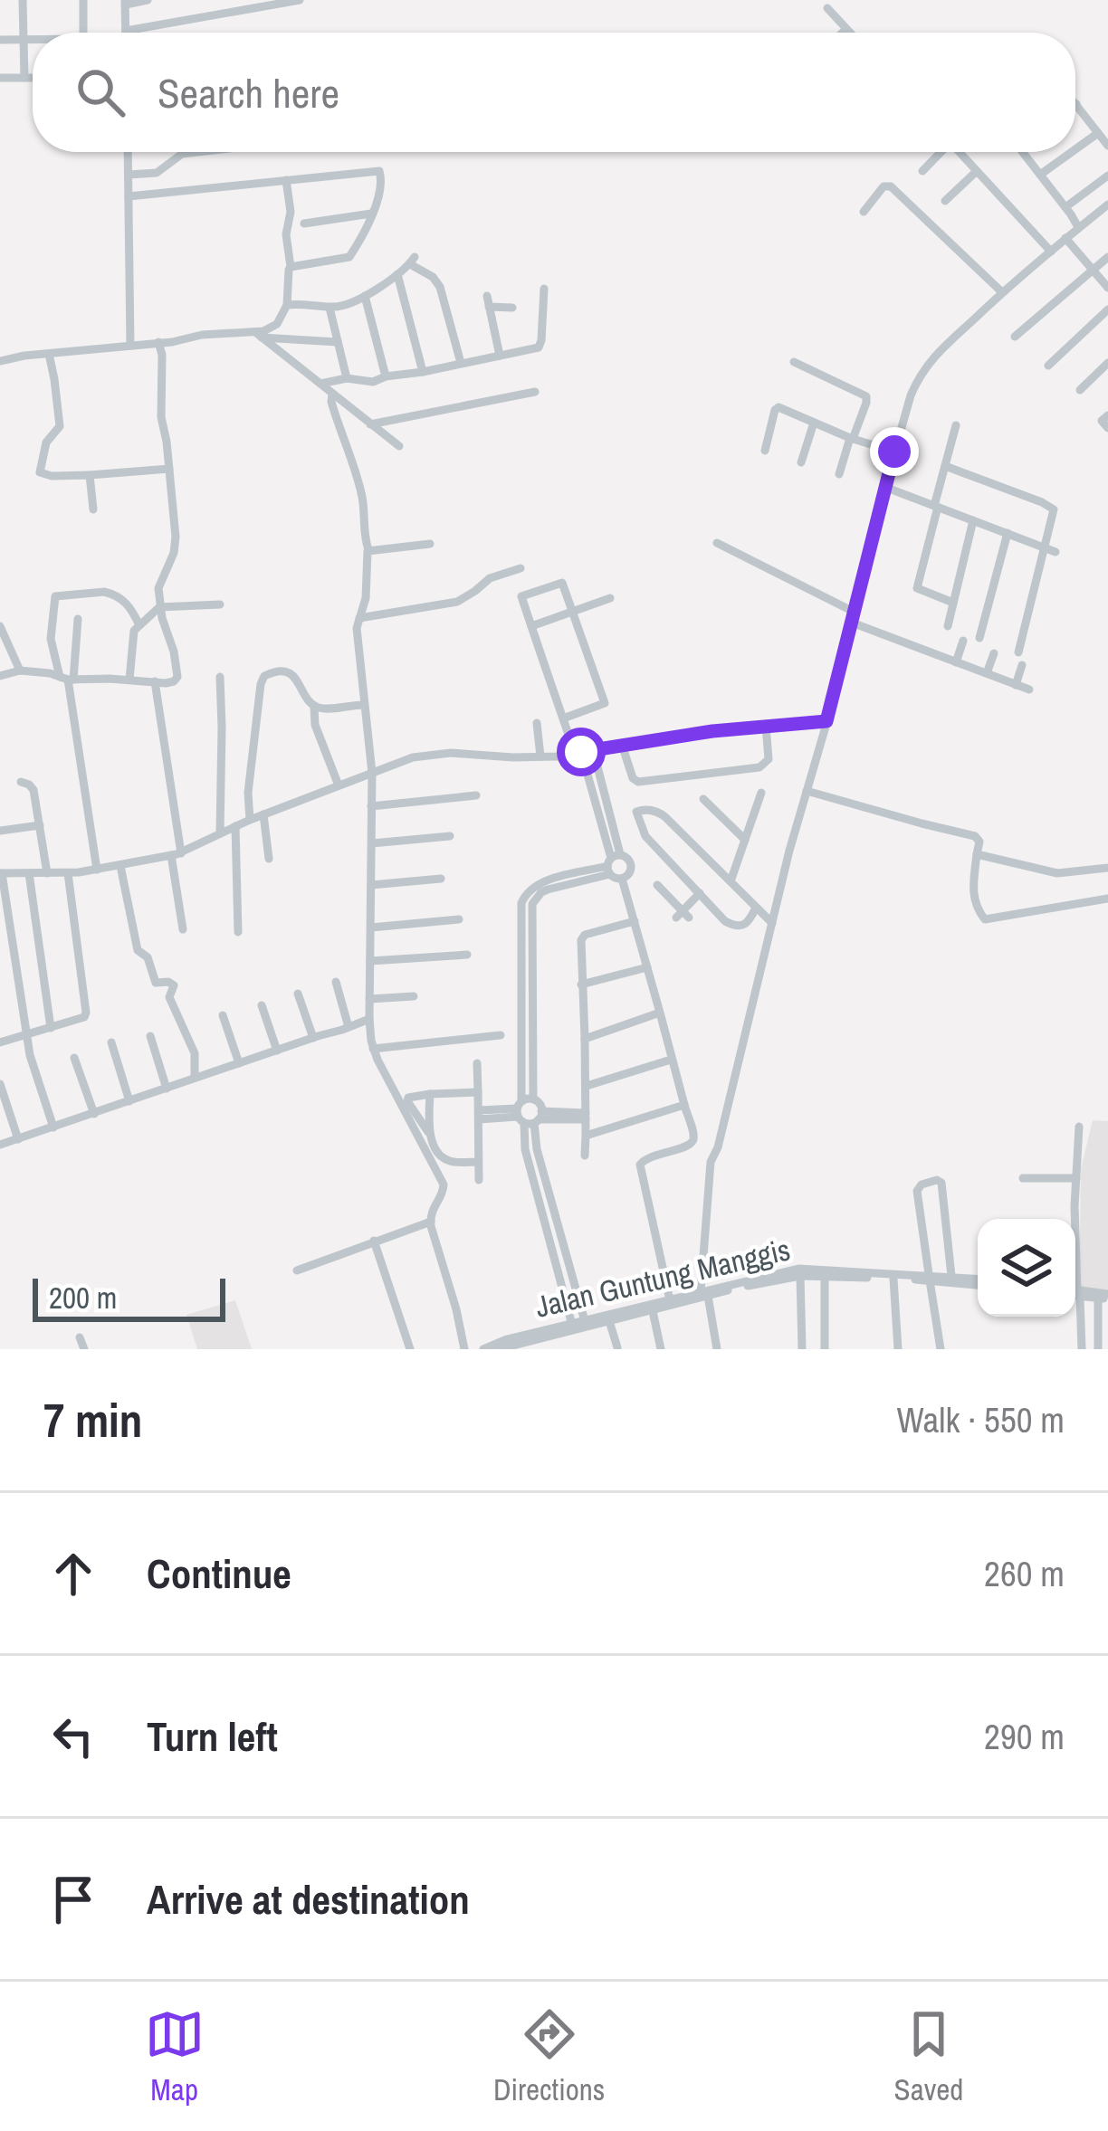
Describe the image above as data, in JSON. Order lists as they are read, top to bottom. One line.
{"streets":{"street":["Jalan Guntung Manggis"]},"scale_bar":"200 m","page":{"search":"Search here","scale":"200 m","heading":["7 min","Walk · 550 m"],"list":[["Continue","260 m"],["Turn left","290 m"],"Arrive at destination"],"nav":["Map","Directions","Saved"]}}
